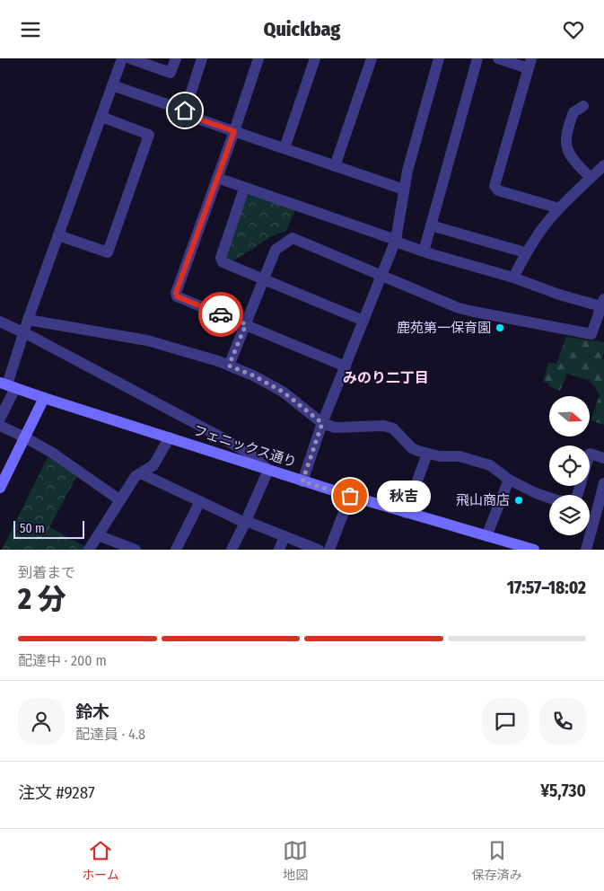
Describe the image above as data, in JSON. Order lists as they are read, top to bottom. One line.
{"streets":{"main road":["フェニックス通り"]},"districts":["みのり二丁目"],"places":["鹿苑第一保育園","秋吉","飛山商店"],"scale_bar":"50 m","north":"right","page":{"header":"Quickbag","bubble":"秋吉","scale":"50 m","heading":["2 分","到着まで","17:57–18:02"],"panel":["鈴木","配達員 · 4.8","注文 #9287","¥5,730"],"bar":"配達中 · 200 m","tabs":["ホーム","地図","保存済み"]}}
